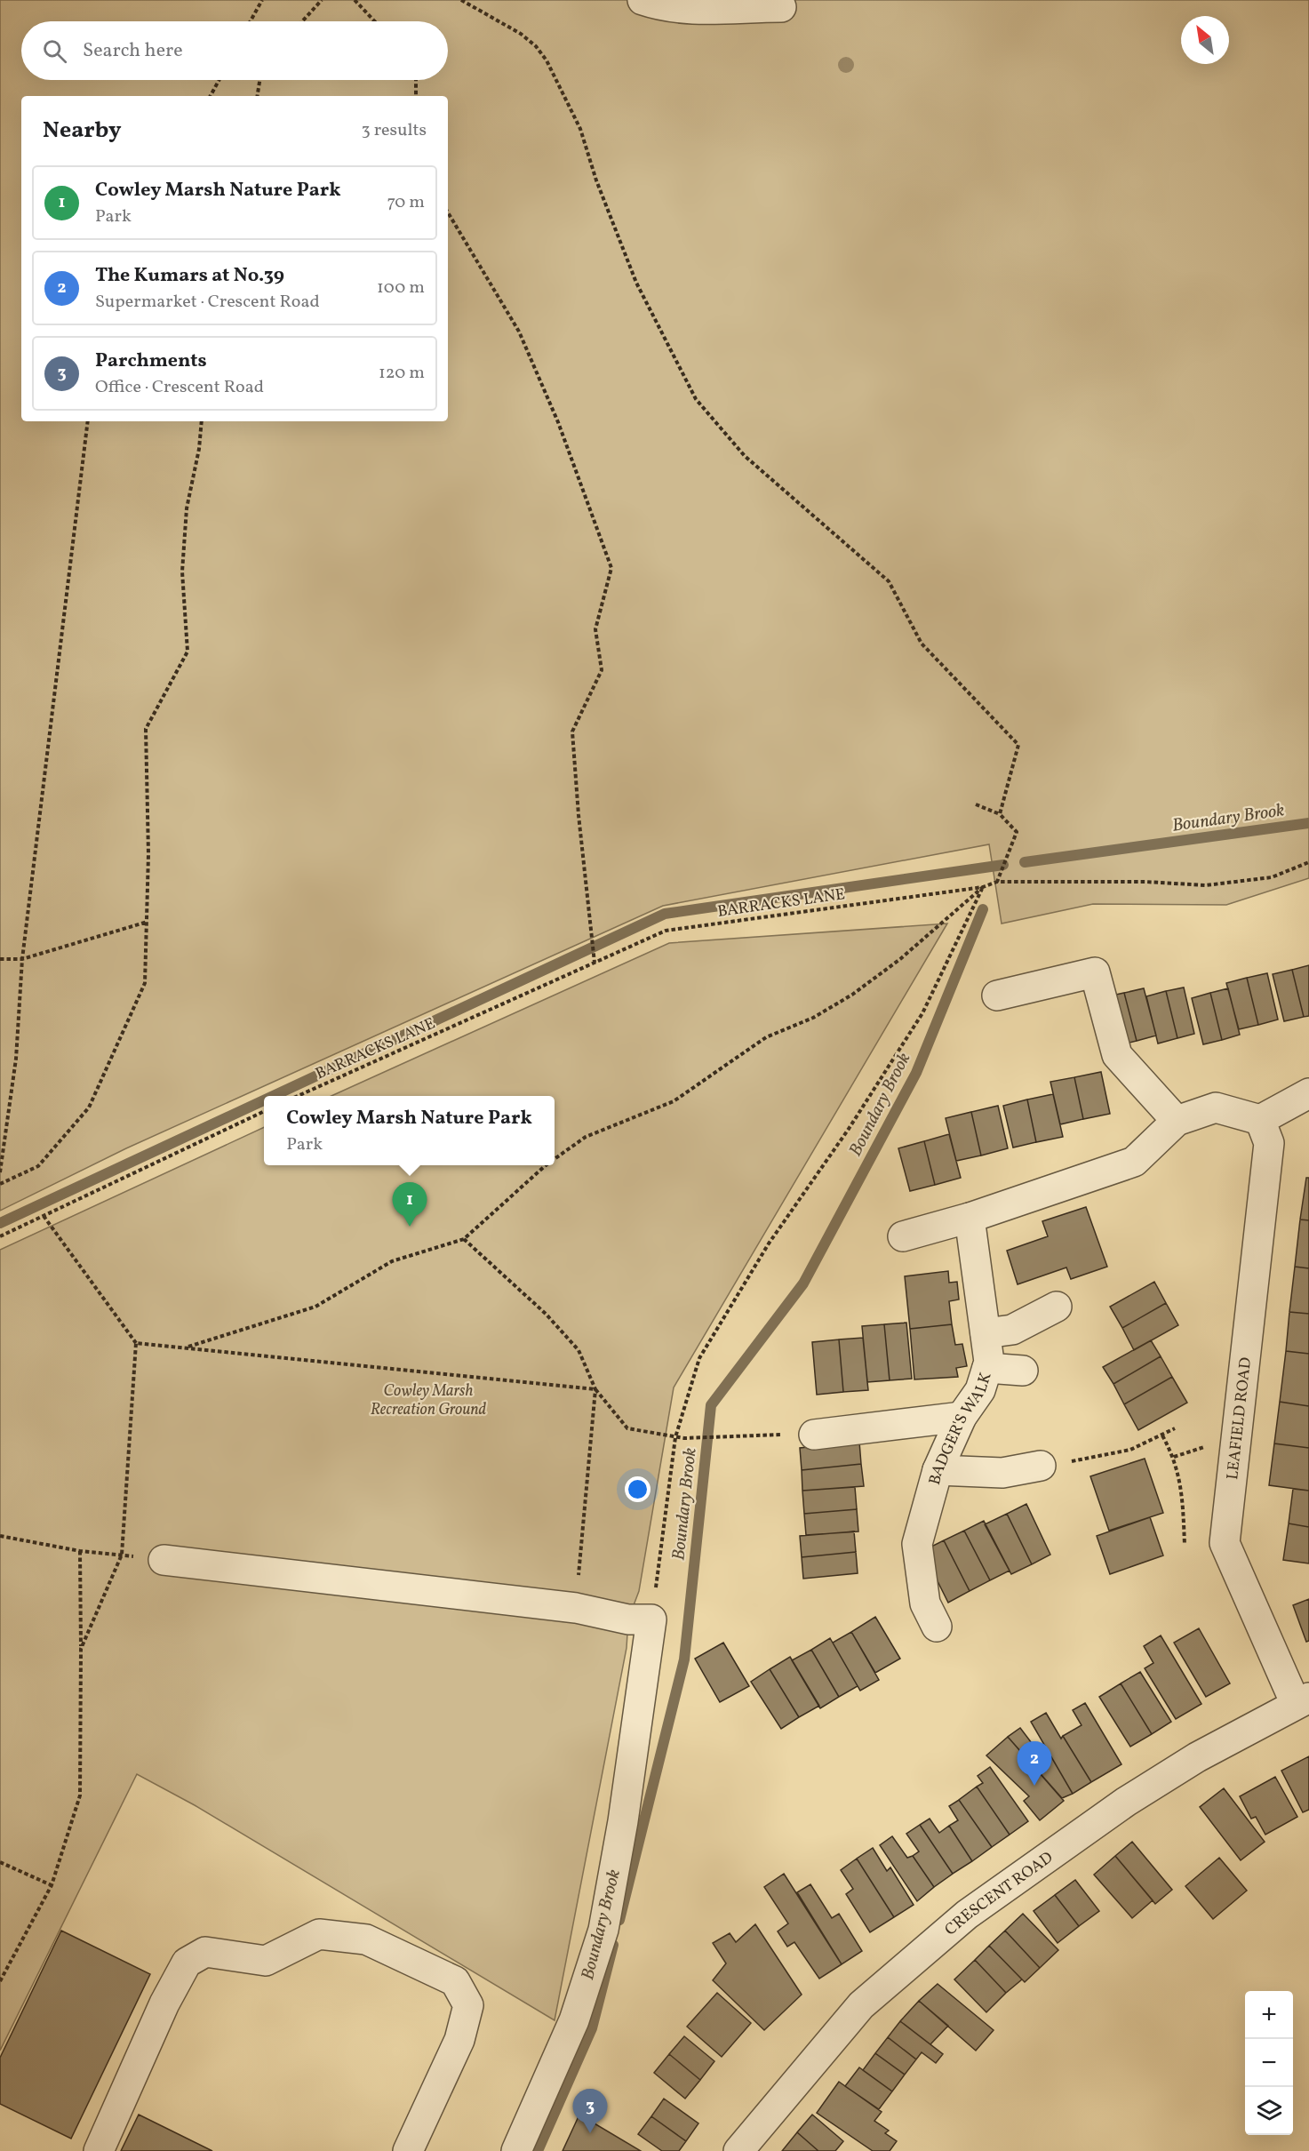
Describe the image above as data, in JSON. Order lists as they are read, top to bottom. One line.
{"streets":{"street":["LEAFIELD ROAD","BADGER'S WALK","CRESCENT ROAD"],"path":["BARRACKS LANE"]},"crossings":[["LEAFIELD ROAD","CRESCENT ROAD"]],"water":["Boundary Brook"],"parks":["Cowley Marsh Recreation Ground"],"north":"top left","page":{"search":"Search here","heading":["Nearby","3 results"],"list":[{"mark":"1","name":"Cowley Marsh Nature Park","note":"Park","value":"70 m"},{"mark":"2","name":"The Kumars at No.39","note":"Supermarket · Crescent Road","value":"100 m"},{"mark":"3","name":"Parchments","note":"Office · Crescent Road","value":"120 m"}],"popup":["Cowley Marsh Nature Park","Park"],"pins":["1","2","3"],"map_buttons":["+","−"]}}
